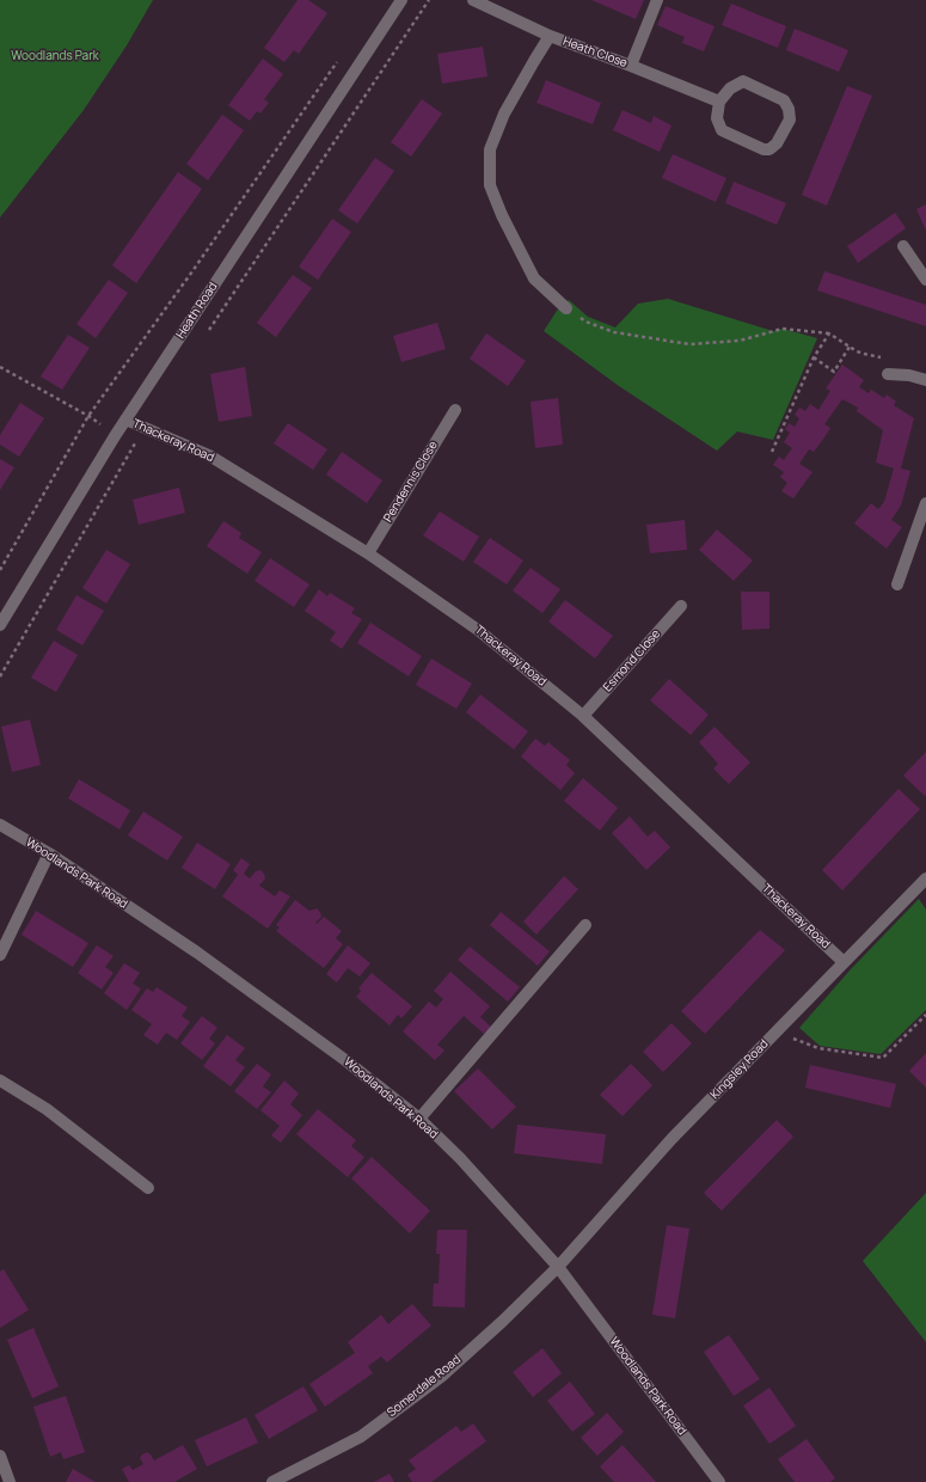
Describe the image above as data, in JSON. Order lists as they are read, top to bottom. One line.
{"streets":{"street":["Heath Close","Heath Road","Thackeray Road","Pendennis Close","Esmond Close","Woodlands Park Road","Kingsley Road","Somerdale Road"]},"crossings":[["Heath Road","Thackeray Road"],["Thackeray Road","Pendennis Close"],["Thackeray Road","Esmond Close"],["Thackeray Road","Kingsley Road"],["Woodlands Park Road","Kingsley Road"],["Woodlands Park Road","Somerdale Road"],["Kingsley Road","Somerdale Road"]],"parks":["Woodlands Park"]}
